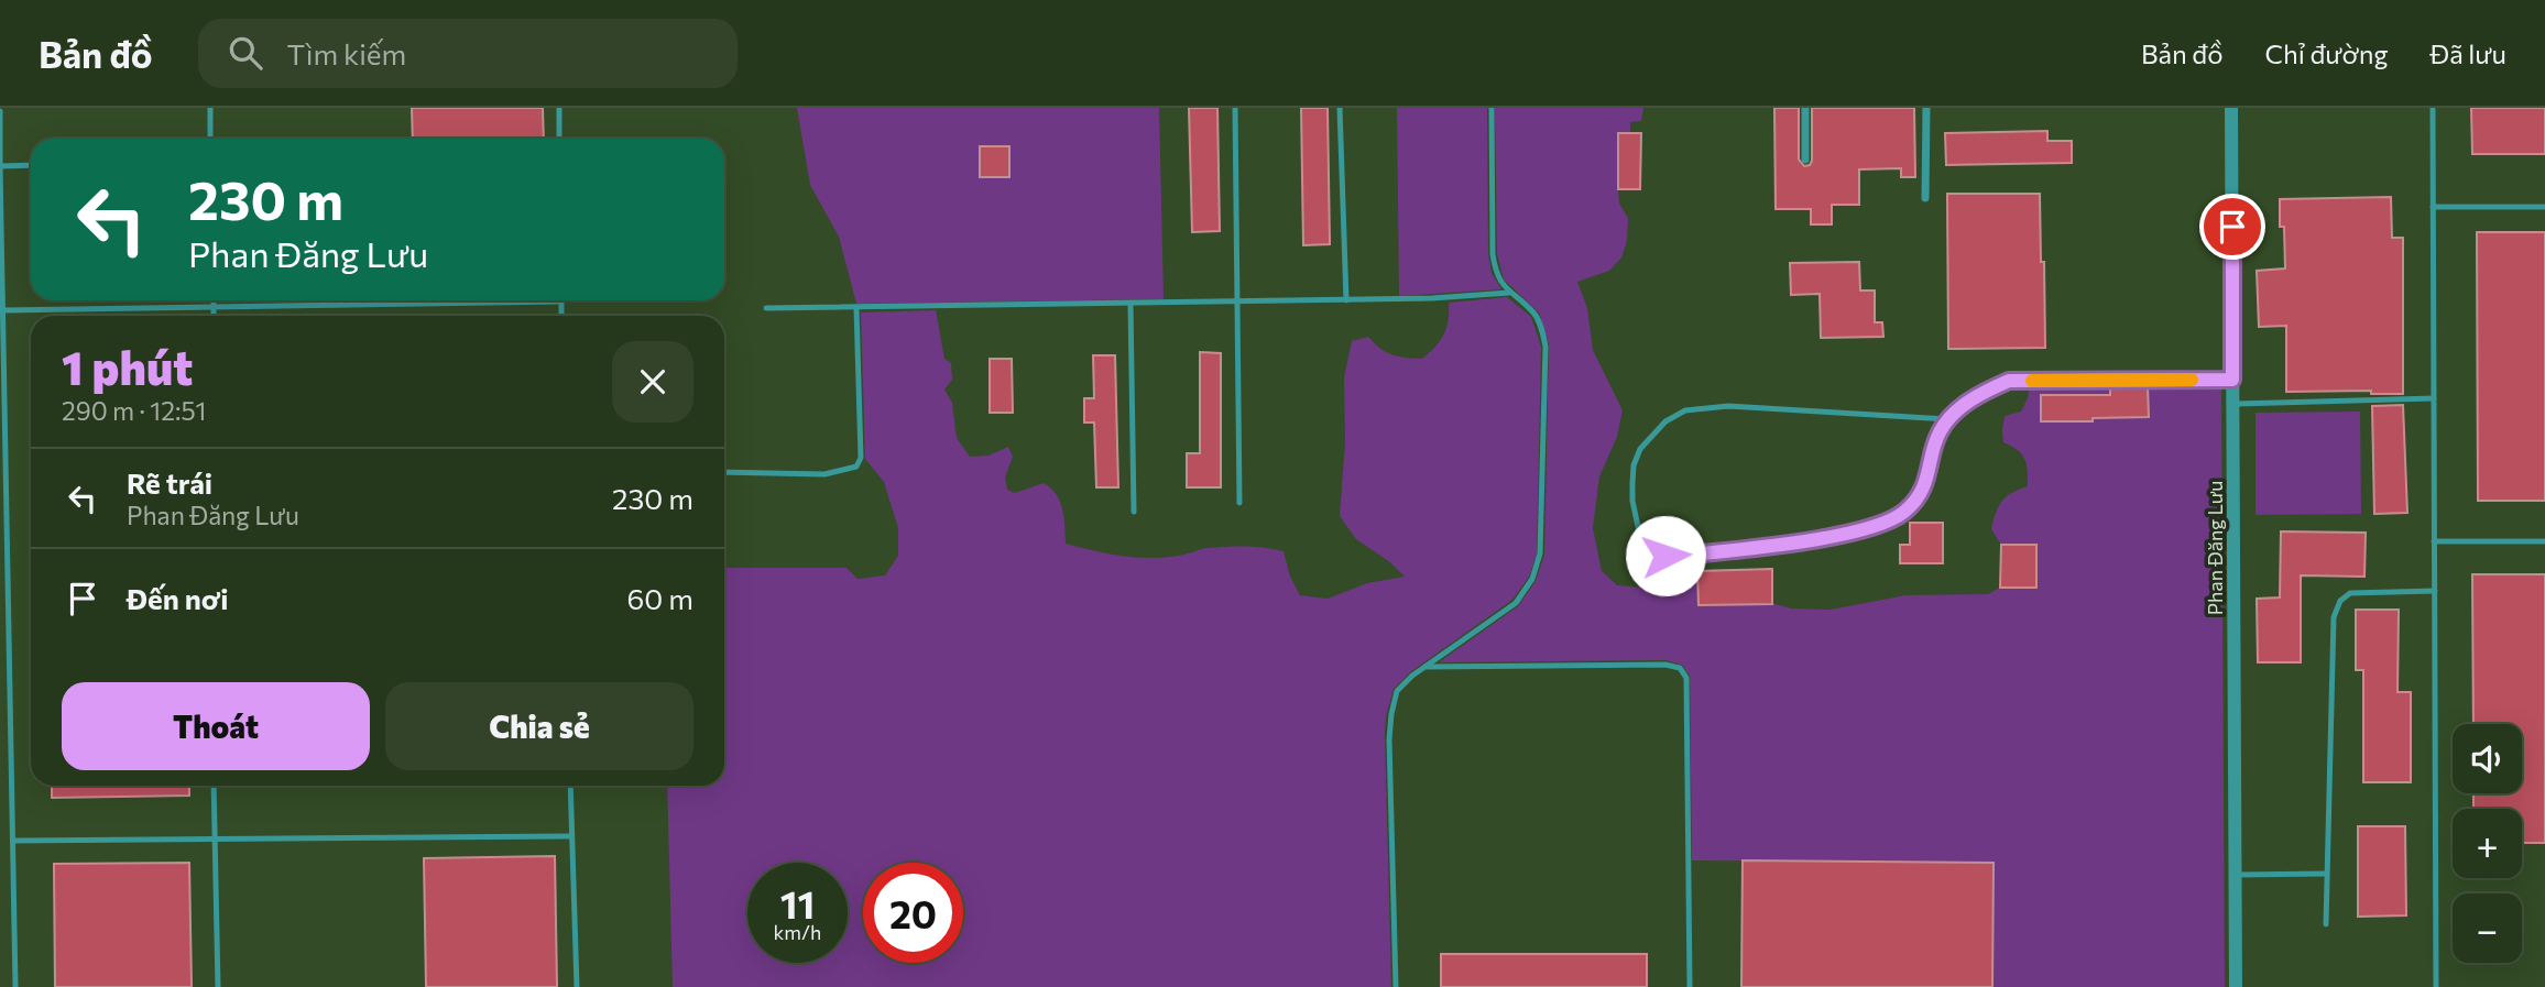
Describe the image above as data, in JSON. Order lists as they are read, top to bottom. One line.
{"streets":{"street":["Phan Đăng Lưu"]},"page":{"header":"Bản đồ","search":"Tìm kiếm","nav":["Bản đồ","Chỉ đường","Đã lưu"],"turn":["230 m","Phan Đăng Lưu"],"heading":["1 phút","290 m · 12:51"],"list":[{"name":"Rẽ trái","note":"Phan Đăng Lưu","value":"230 m"},{"name":"Đến nơi","value":"60 m"}],"buttons":["Thoát","Chia sẻ"],"map_buttons":["+","−"],"speed":"11 km/h","limit":"20"}}
